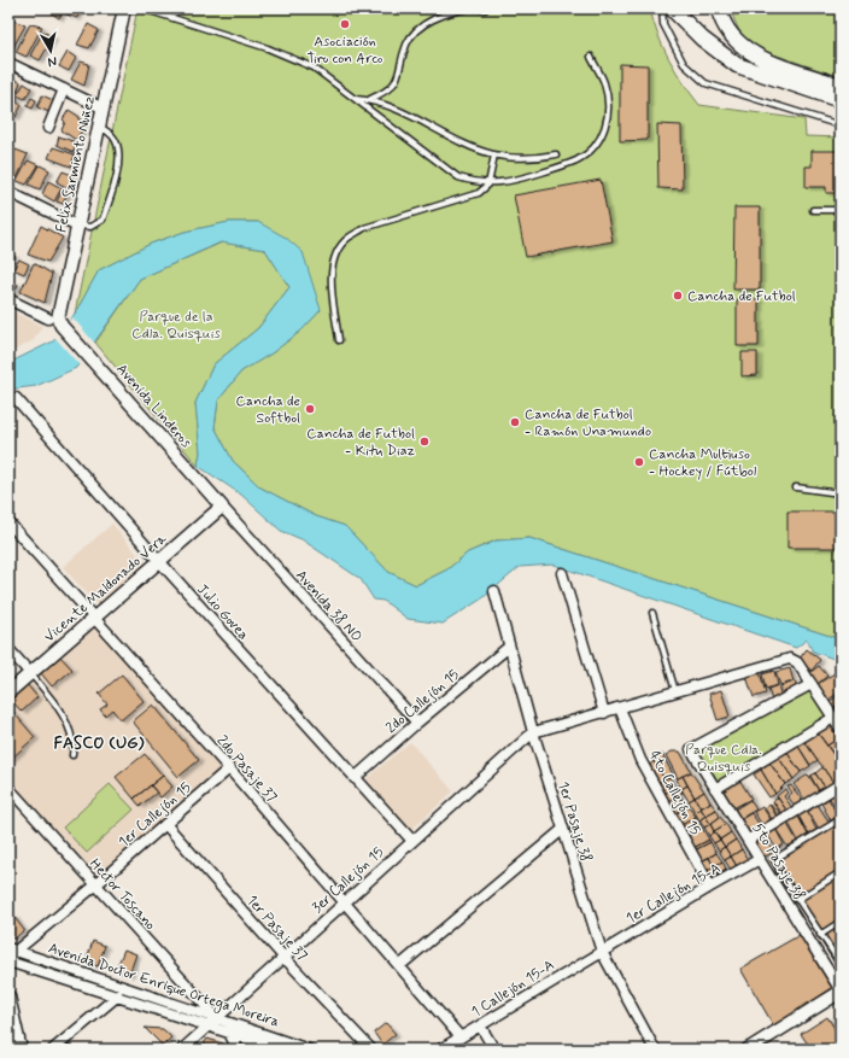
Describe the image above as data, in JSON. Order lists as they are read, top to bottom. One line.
{"streets":{"street":["Felix Sarmiento Nuñez","Avenida Linderos","Vicente Maldonado Vera","Avenida 38 NO","Julio Govea","2do Callejón 15","2do Pasaje 37","4to Callejón 15","1er Callejón 15","1er Pasaje 38","5to Pasaje 38","3er Callejón 15","1er Callejón 15-A","Hector Toscano","1er Pasaje 37","Avenida Doctor Enrique Ortega Moreira","1 Callejón 15-A"]},"crossings":[["Felix Sarmiento Nuñez","Avenida Linderos"],["Avenida Linderos","Vicente Maldonado Vera"],["Avenida Linderos","Avenida 38 NO"],["Vicente Maldonado Vera","Avenida 38 NO"],["Vicente Maldonado Vera","Julio Govea"],["Vicente Maldonado Vera","2do Pasaje 37"],["Avenida 38 NO","2do Callejón 15"],["Julio Govea","2do Callejón 15"],["Julio Govea","3er Callejón 15"],["2do Callejón 15","1er Pasaje 38"],["2do Pasaje 37","1er Callejón 15"],["2do Pasaje 37","3er Callejón 15"],["2do Pasaje 37","1 Callejón 15-A"],["4to Callejón 15","1er Callejón 15-A"],["1er Callejón 15","Hector Toscano"],["1er Callejón 15","1er Pasaje 37"],["1er Callejón 15","Avenida Doctor Enrique Ortega Moreira"],["1er Pasaje 38","3er Callejón 15"],["1er Pasaje 38","1er Callejón 15-A"],["1er Pasaje 38","1 Callejón 15-A"],["5to Pasaje 38","1er Callejón 15-A"],["3er Callejón 15","Hector Toscano"],["3er Callejón 15","1er Pasaje 37"],["3er Callejón 15","Avenida Doctor Enrique Ortega Moreira"],["1er Callejón 15-A","1 Callejón 15-A"],["Hector Toscano","Avenida Doctor Enrique Ortega Moreira"]],"districts":["FASCO (UG)"],"parks":["Parque de la Cdla. Quisquis","Parque Cdla. Quisquis"],"places":["Asociación Tiro con Arco","Cancha de Futbol","Cancha de Softbol","Cancha de Futbol - Ramón Unamundo","Cancha de Futbol - Kitu Diaz","Cancha Multiuso - Hockey / Fútbol"],"north":"bottom"}
